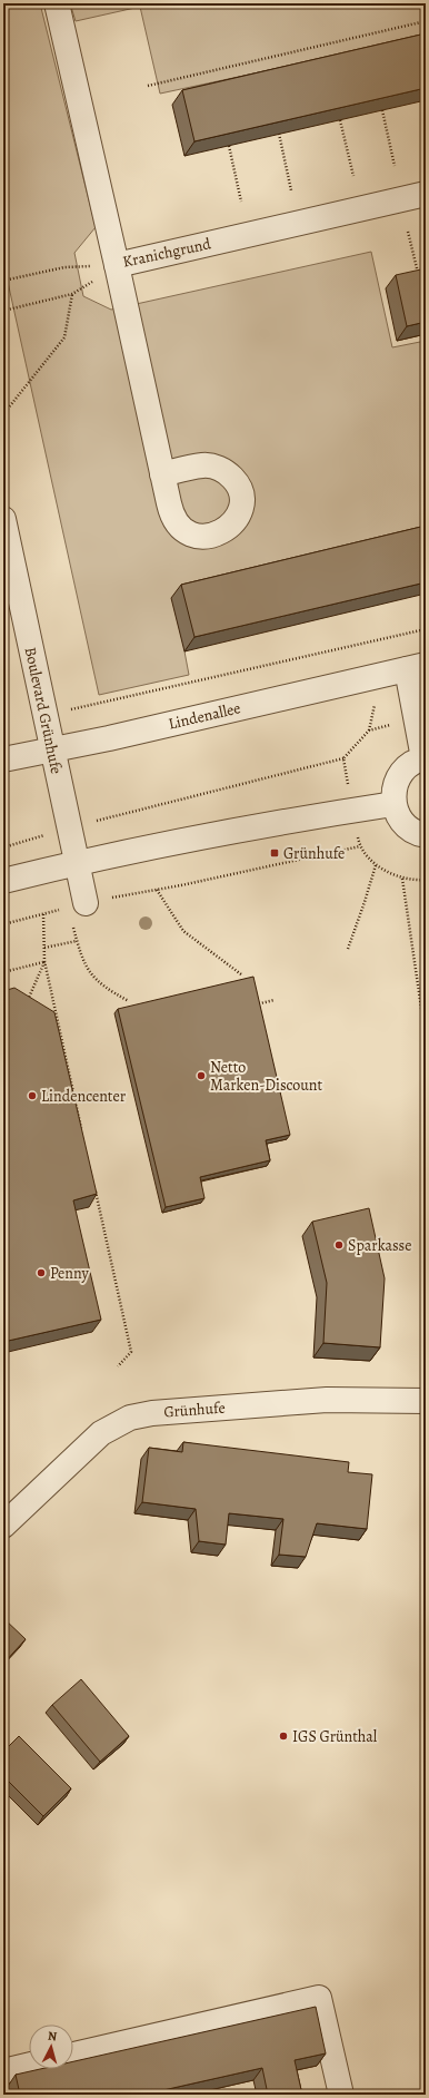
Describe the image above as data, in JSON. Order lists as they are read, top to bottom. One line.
{"streets":{"street":["Kranichgrund","Boulevard Grünhufe","Lindenallee","Grünhufe"]},"crossings":[["Boulevard Grünhufe","Lindenallee"]],"places":{"transit":["Grünhufe"],"other":["Netto Marken-Discount","Lindencenter","Sparkasse","Penny","IGS Grünthal"]},"north":"top"}
